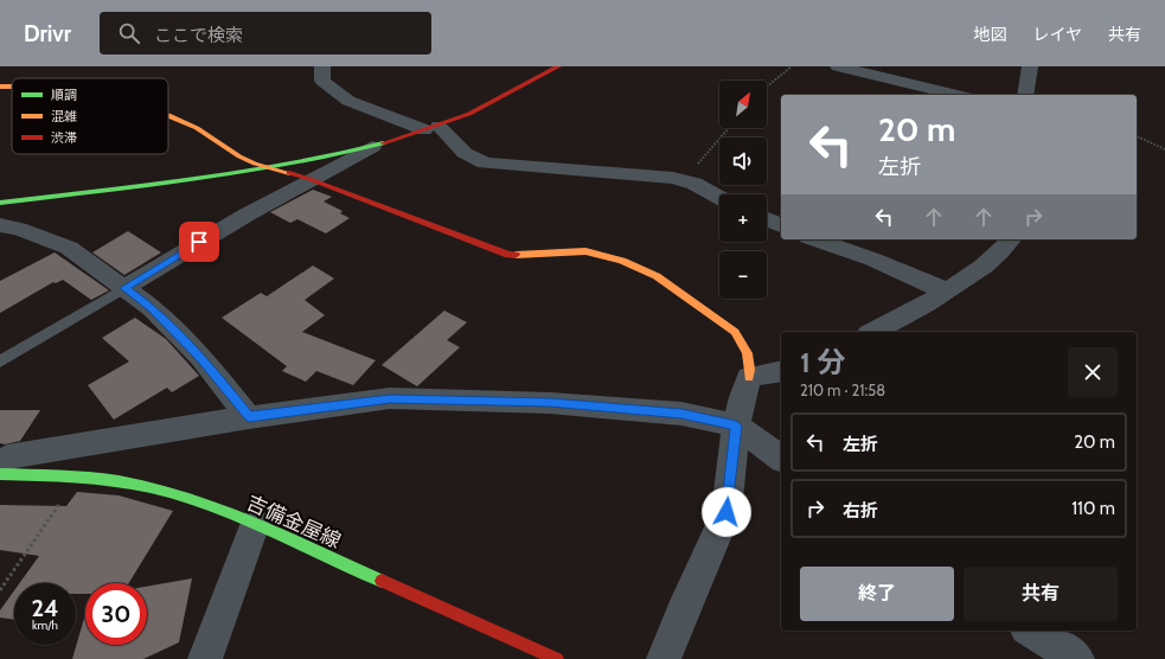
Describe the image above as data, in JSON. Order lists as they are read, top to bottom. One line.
{"streets":{"street":["吉備金屋線"]},"legend":["順調","混雑","渋滞"],"north":"top right","page":{"header":"Drivr","search":"ここで検索","nav":["地図","レイヤ","共有"],"map_buttons":["+","−"],"turn":["20 m","左折"],"heading":["1 分","210 m · 21:58"],"list":[{"name":"左折","value":"20 m"},{"name":"右折","value":"110 m"}],"buttons":["終了","共有"],"speed":"24 km/h","limit":"30"}}
